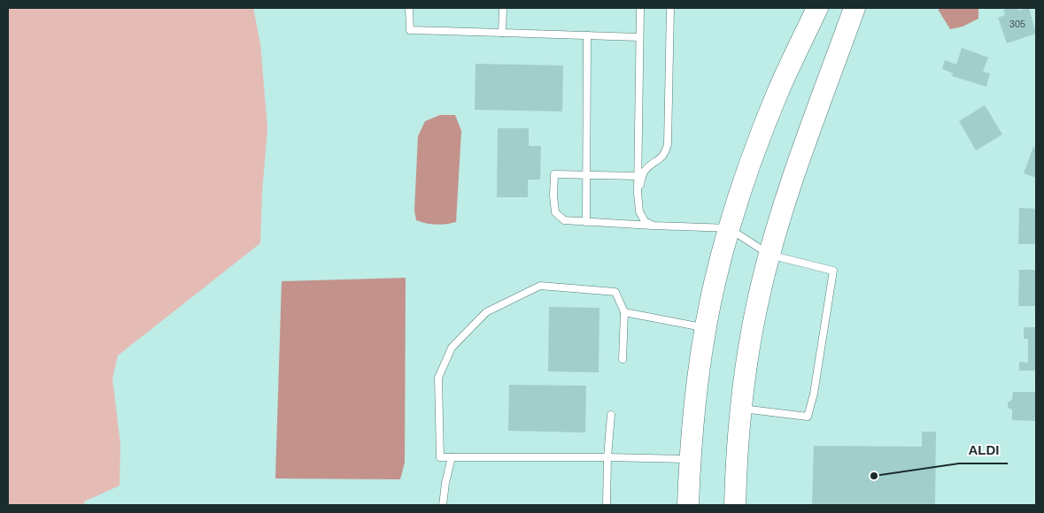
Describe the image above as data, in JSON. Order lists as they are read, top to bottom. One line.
{"places":["ALDI"],"house_numbers":["305"]}
